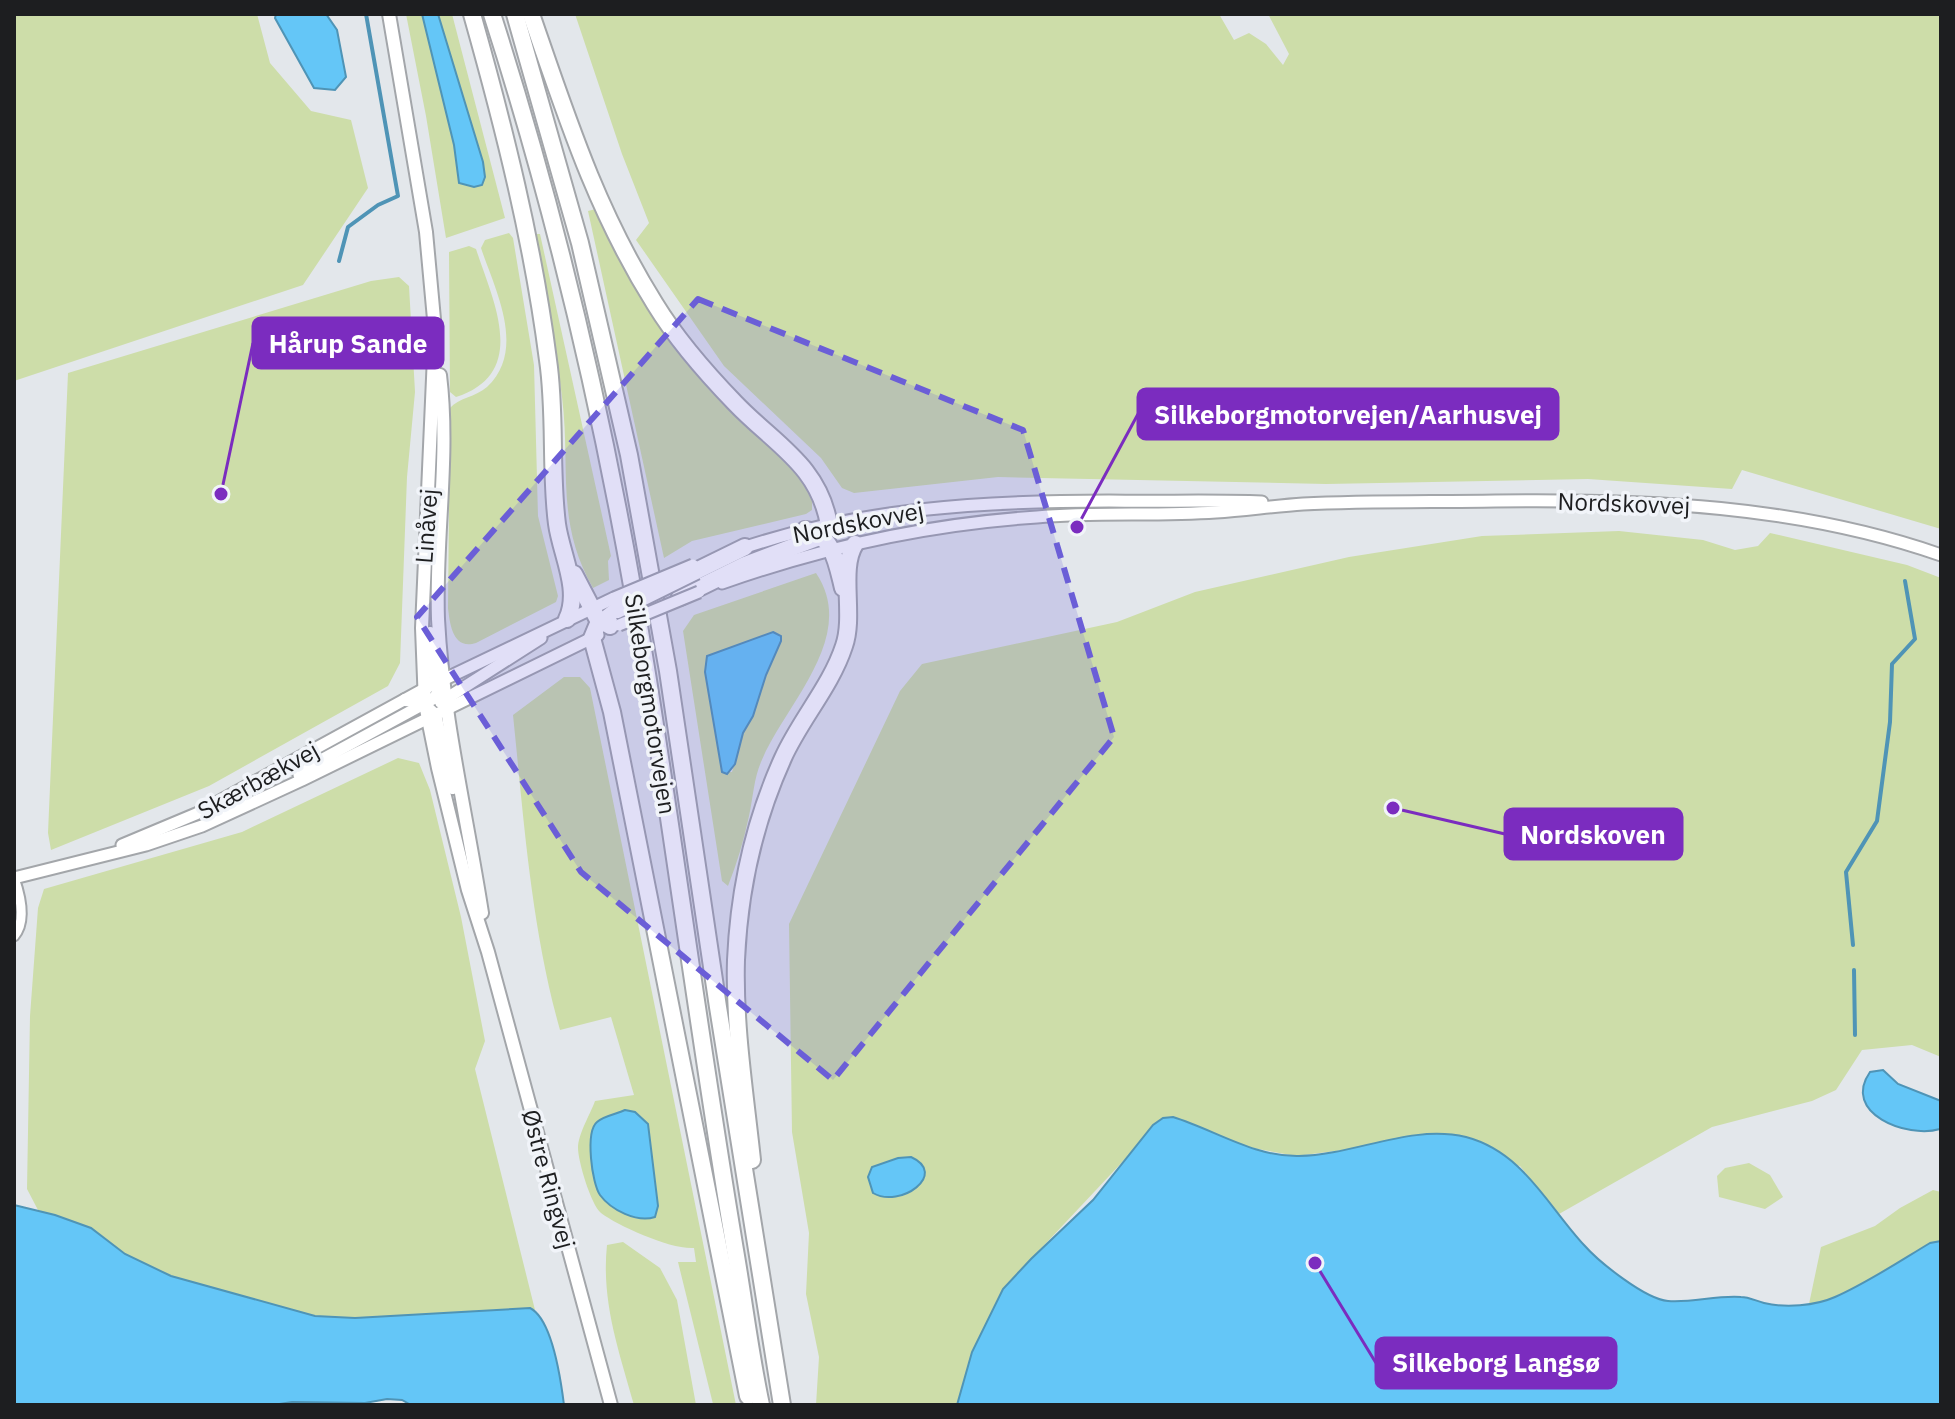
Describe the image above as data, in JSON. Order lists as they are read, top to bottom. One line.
{"streets":{"highway":["Silkeborgmotorvejen"],"main road":["Linåvej","Østre Ringvej"],"street":["Nordskovvej","Skærbækvej"]},"crossings":[["Linåvej","Skærbækvej"],["Linåvej","Østre Ringvej"],["Skærbækvej","Østre Ringvej"]],"places":["Hårup Sande","Silkeborgmotorvejen/Aarhusvej","Nordskoven","Silkeborg Langsø"]}
